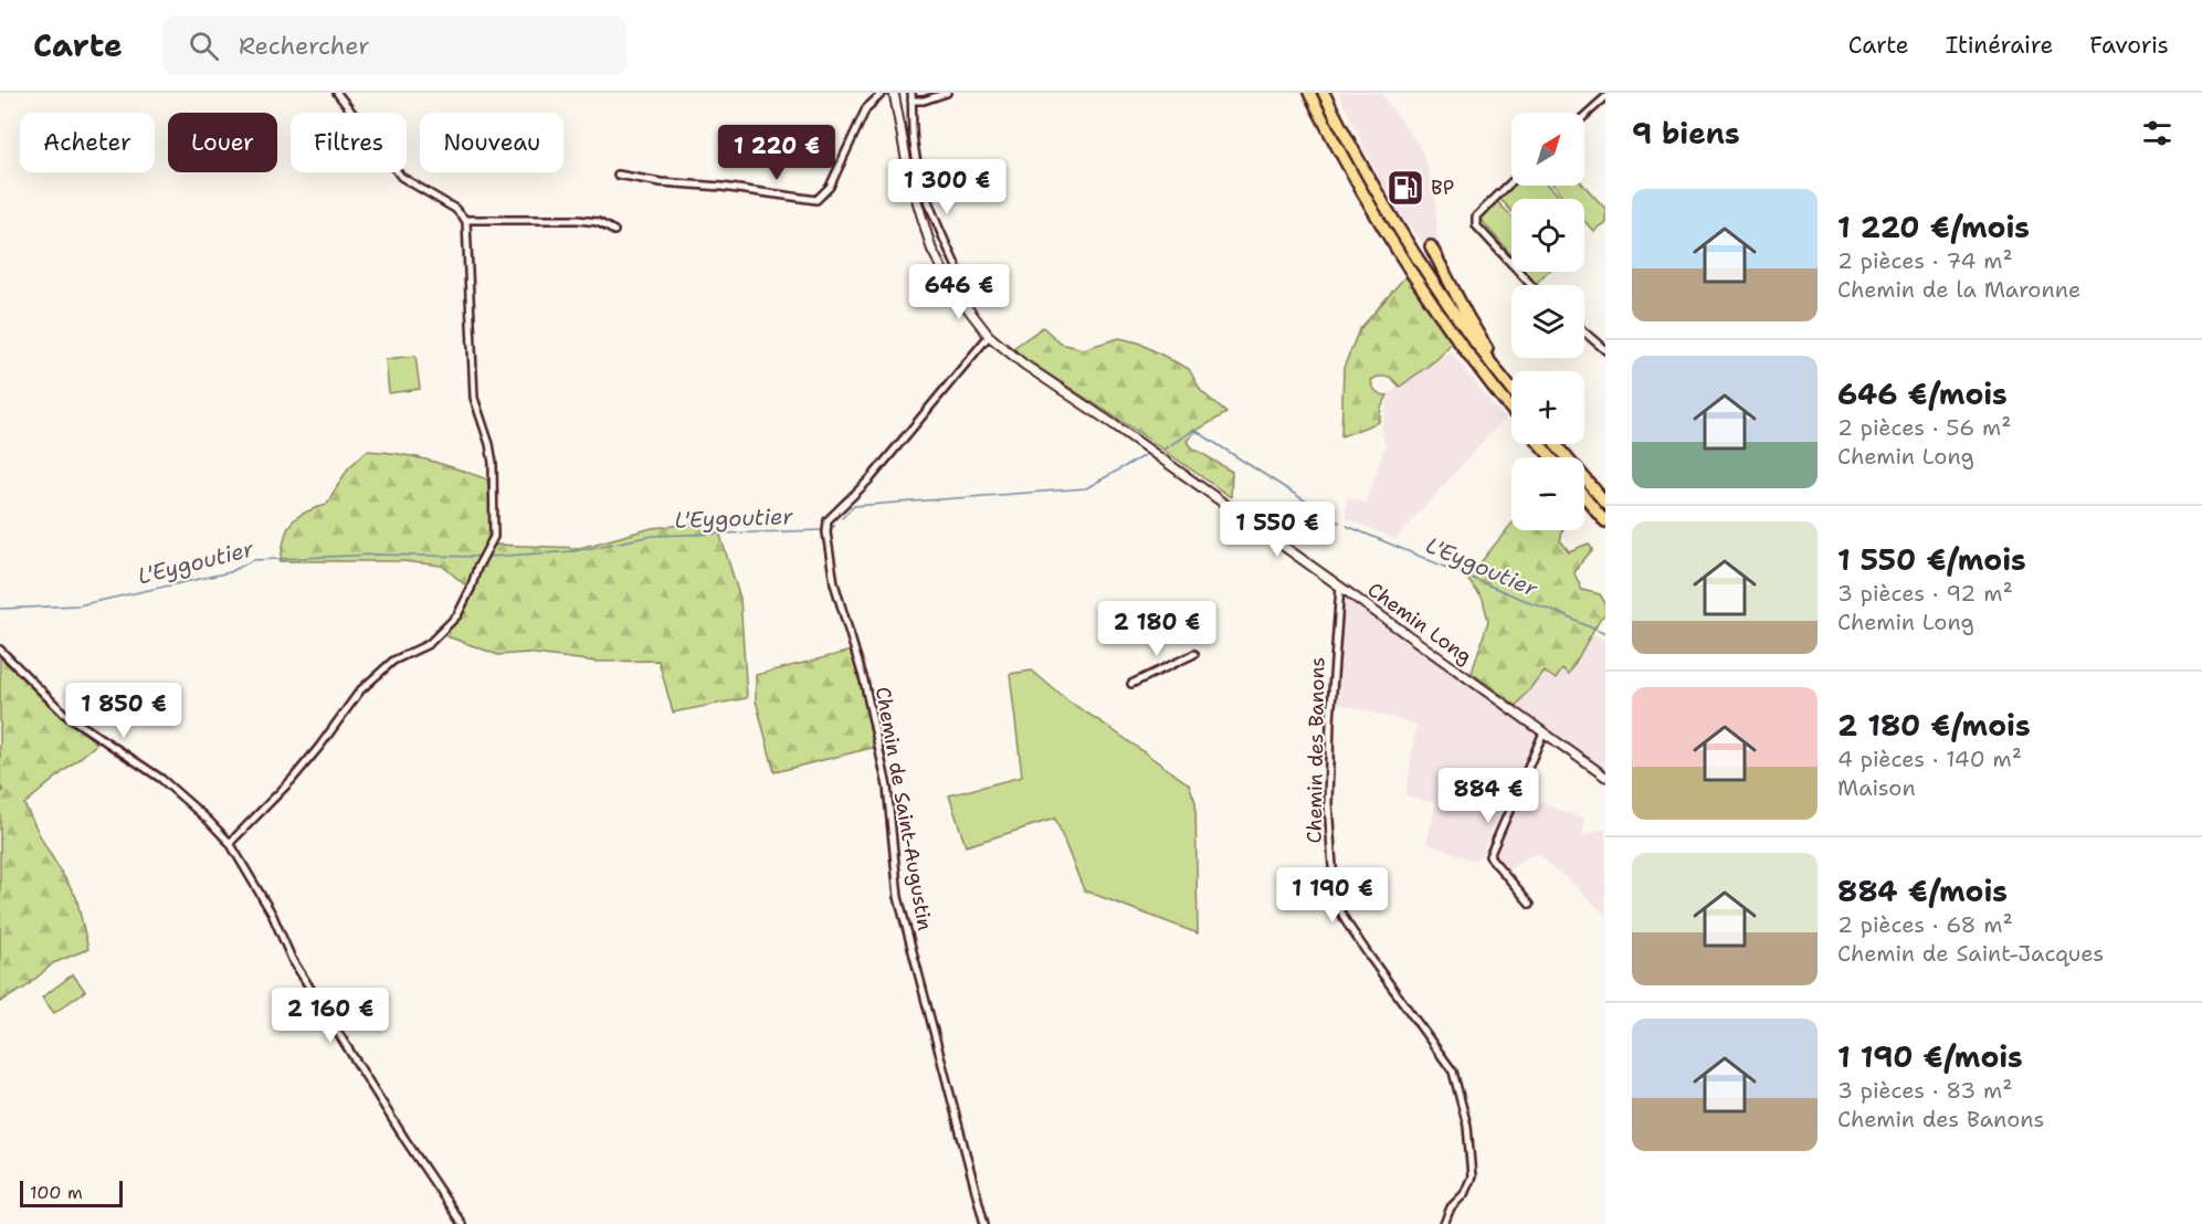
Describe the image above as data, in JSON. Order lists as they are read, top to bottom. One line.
{"streets":{"main road":["Chemin Long"],"street":["Chemin des Banons","Chemin de Saint-Augustin"]},"crossings":[["Chemin Long","Chemin des Banons"],["Chemin Long","Chemin de Saint-Augustin"]],"water":["L'Eygoutier"],"places":{"fuel station":["BP"]},"scale_bar":"100 m","north":"top right","page":{"header":"Carte","search":"Rechercher","nav":["Carte","Itinéraire","Favoris"],"heading":"9 biens","map_buttons":["+","−"],"chip":["Acheter","Louer","Filtres","Nouveau"],"price":["1 220 €","1 300 €","646 €","1 550 €","2 180 €","1 850 €","884 €","1 190 €","2 160 €"],"list":[{"name":"1 220 €/mois","note":"2 pièces · 74 m² · Chemin de la Maronne"},{"name":"646 €/mois","note":"2 pièces · 56 m² · Chemin Long"},{"name":"1 550 €/mois","note":"3 pièces · 92 m² · Chemin Long"},{"name":"2 180 €/mois","note":"4 pièces · 140 m² · Maison"},{"name":"884 €/mois","note":"2 pièces · 68 m² · Chemin de Saint-Jacques"},{"name":"1 190 €/mois","note":"3 pièces · 83 m² · Chemin des Banons"}],"scale":"100 m"}}
